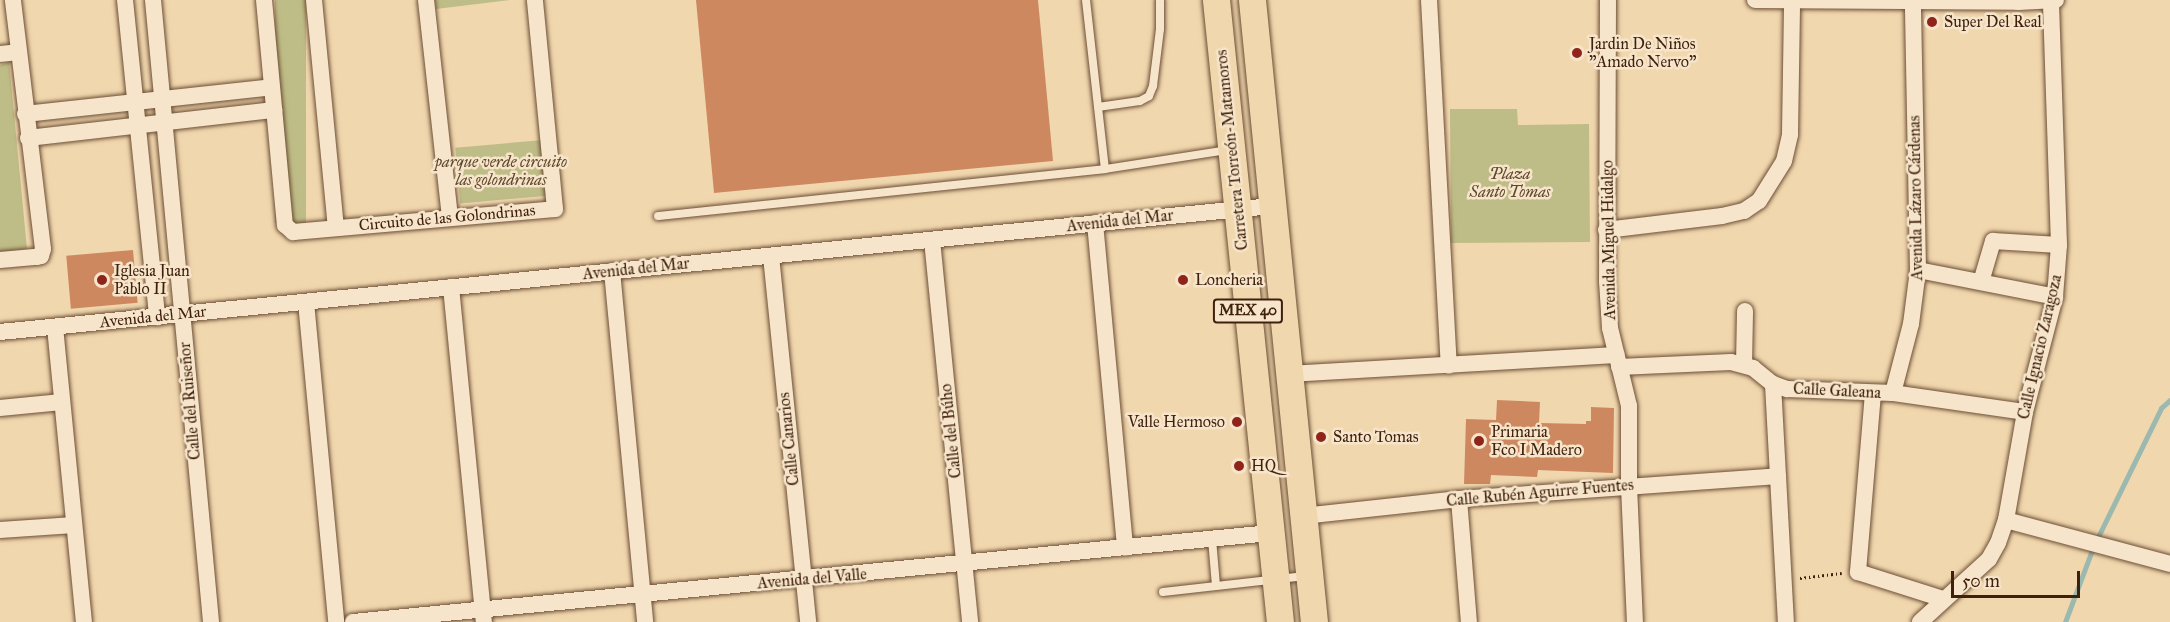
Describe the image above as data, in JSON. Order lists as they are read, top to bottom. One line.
{"streets":{"highway":["Carretera Torreón-Matamoros","MEX 40"],"street":["Avenida Lázaro Cárdenas","Circuito de las Golondrinas","Avenida del Mar","Avenida Miguel Hidalgo","Calle Ignacio Zaragoza","Calle Galeana","Calle del Ruiseñor","Calle del Búho","Calle Canarios","Calle Rubén Aguirre Fuentes","Avenida del Valle"]},"crossings":[["Carretera Torreón-Matamoros","Avenida del Mar"],["Carretera Torreón-Matamoros","Avenida del Valle"],["Avenida Lázaro Cárdenas","Calle Galeana"],["Avenida del Mar","MEX 40"],["Avenida del Mar","Calle del Ruiseñor"],["Avenida del Mar","Calle del Búho"],["Avenida del Mar","Calle Canarios"],["Avenida Miguel Hidalgo","Calle Galeana"],["Avenida Miguel Hidalgo","Calle Rubén Aguirre Fuentes"],["MEX 40","Calle Galeana"],["MEX 40","Calle Rubén Aguirre Fuentes"],["Calle Ignacio Zaragoza","Calle Galeana"],["Calle del Búho","Avenida del Valle"],["Calle Canarios","Avenida del Valle"]],"parks":["parque verde circuito las golondrinas","Plaza Santo Tomas"],"places":["Super Del Real","Jardin De Niños \"Amado Nervo\"","Iglesia Juan Pablo II","Loncheria","Valle Hermoso","Santo Tomas","Primaria Fco I Madero","HQ"],"scale_bar":"50 m"}
